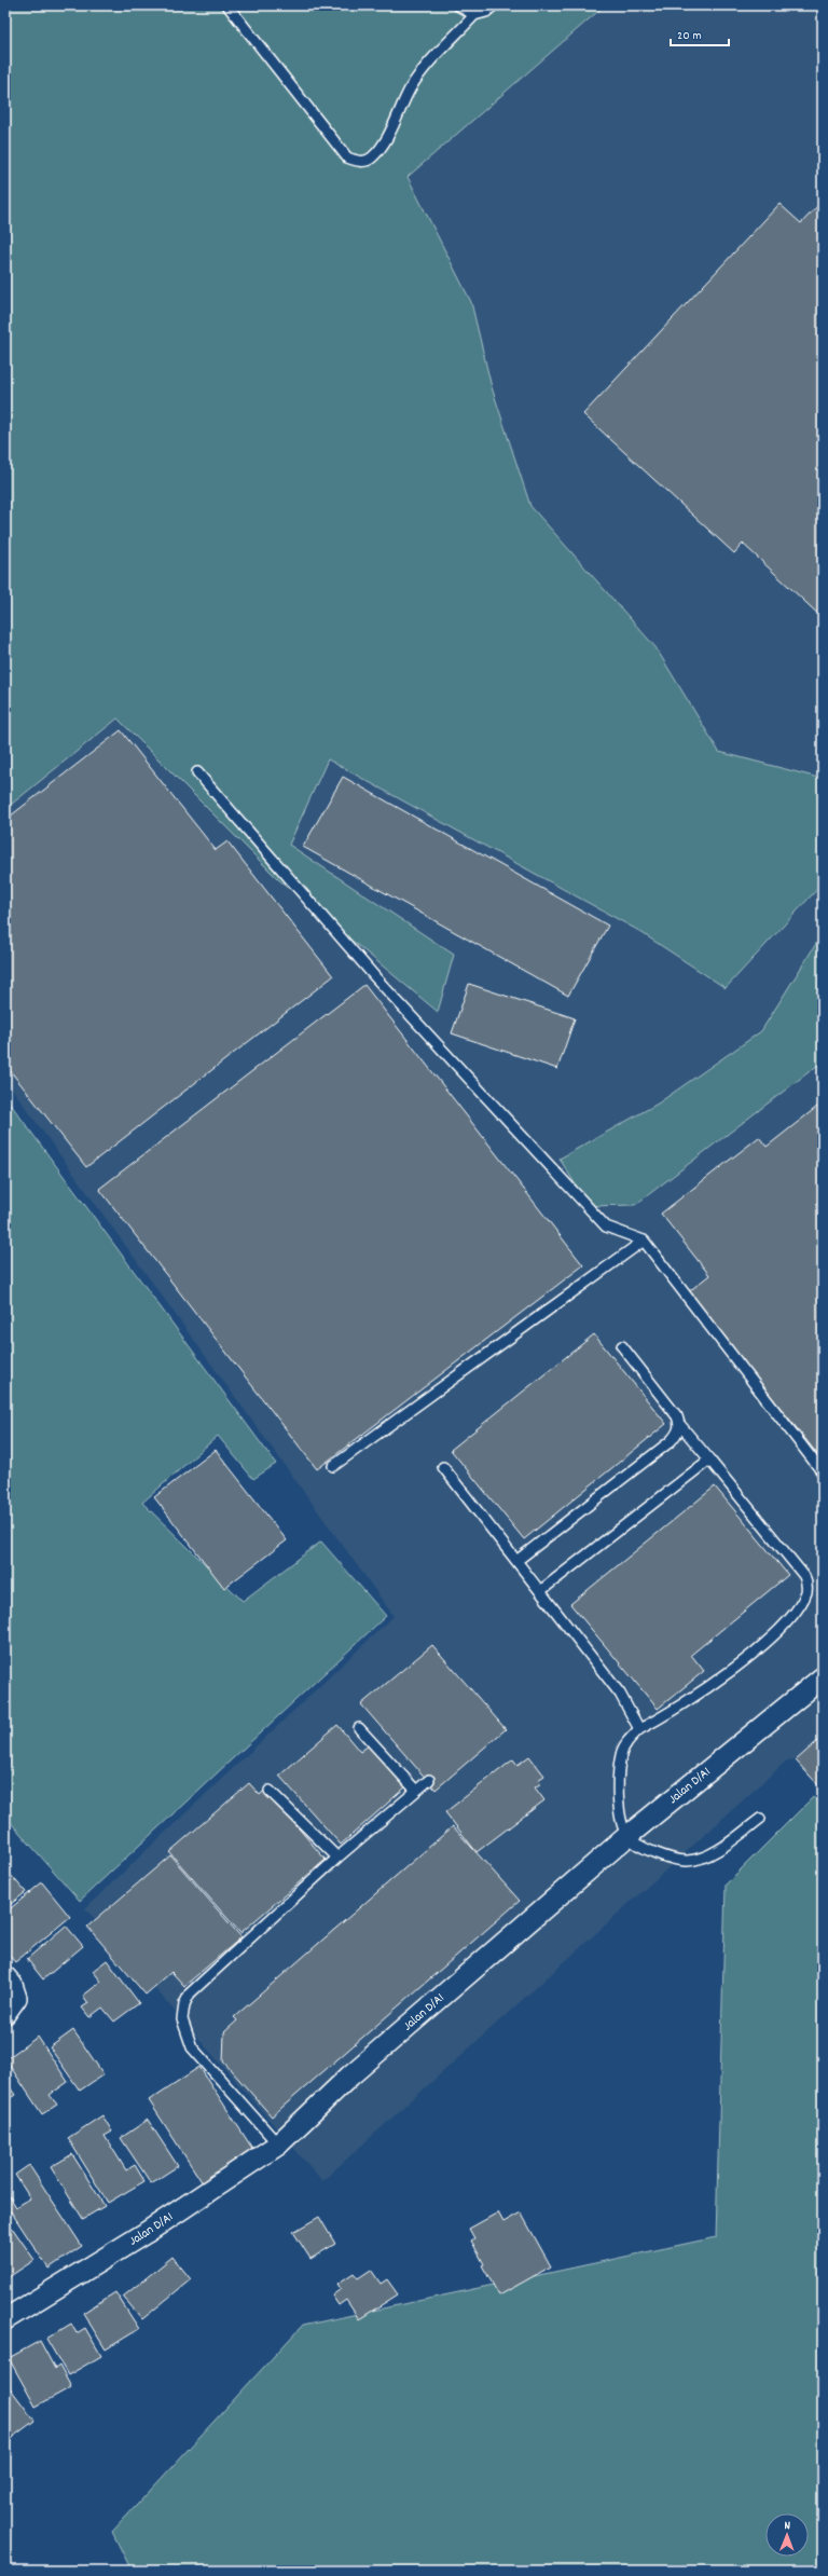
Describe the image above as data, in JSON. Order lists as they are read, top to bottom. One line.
{"streets":{"street":["Jalan D/A1"]},"scale_bar":"20 m","north":"top"}
